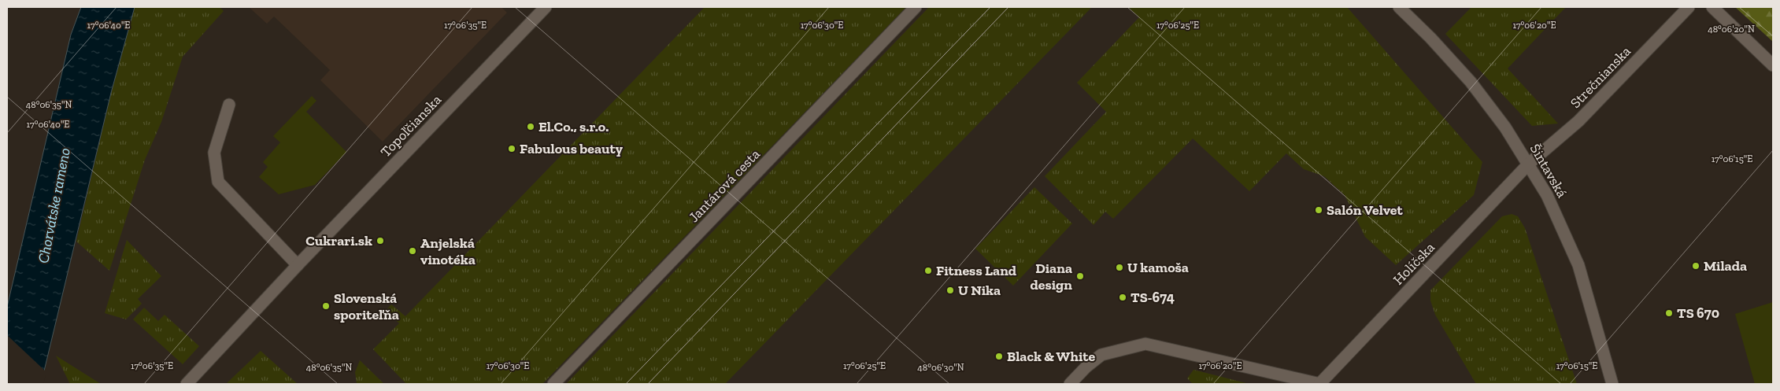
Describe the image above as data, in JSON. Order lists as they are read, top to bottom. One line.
{"streets":{"street":["Strečnianska","Topoľčianska","Šintavská","Jantárová cesta","Holíčska"]},"crossings":[["Strečnianska","Šintavská"],["Strečnianska","Holíčska"],["Šintavská","Holíčska"]],"water":["Chorvátske rameno"],"places":["El.Co., s.r.o.","Fabulous beauty","Salón Velvet","Cukrari.sk","Anjelská vinotéka","Milada","U kamoša","Fitness Land","Diana design","U Nika","TS-674","Slovenská sporiteľňa","TS 670","Black & White"],"coordinates":["17°06'40\"E","17°06'35\"E","17°06'30\"E","17°06'25\"E","17°06'20\"E","48°06'20\"N","48°06'35\"N","17°06'15\"E","48°06'30\"N"]}
